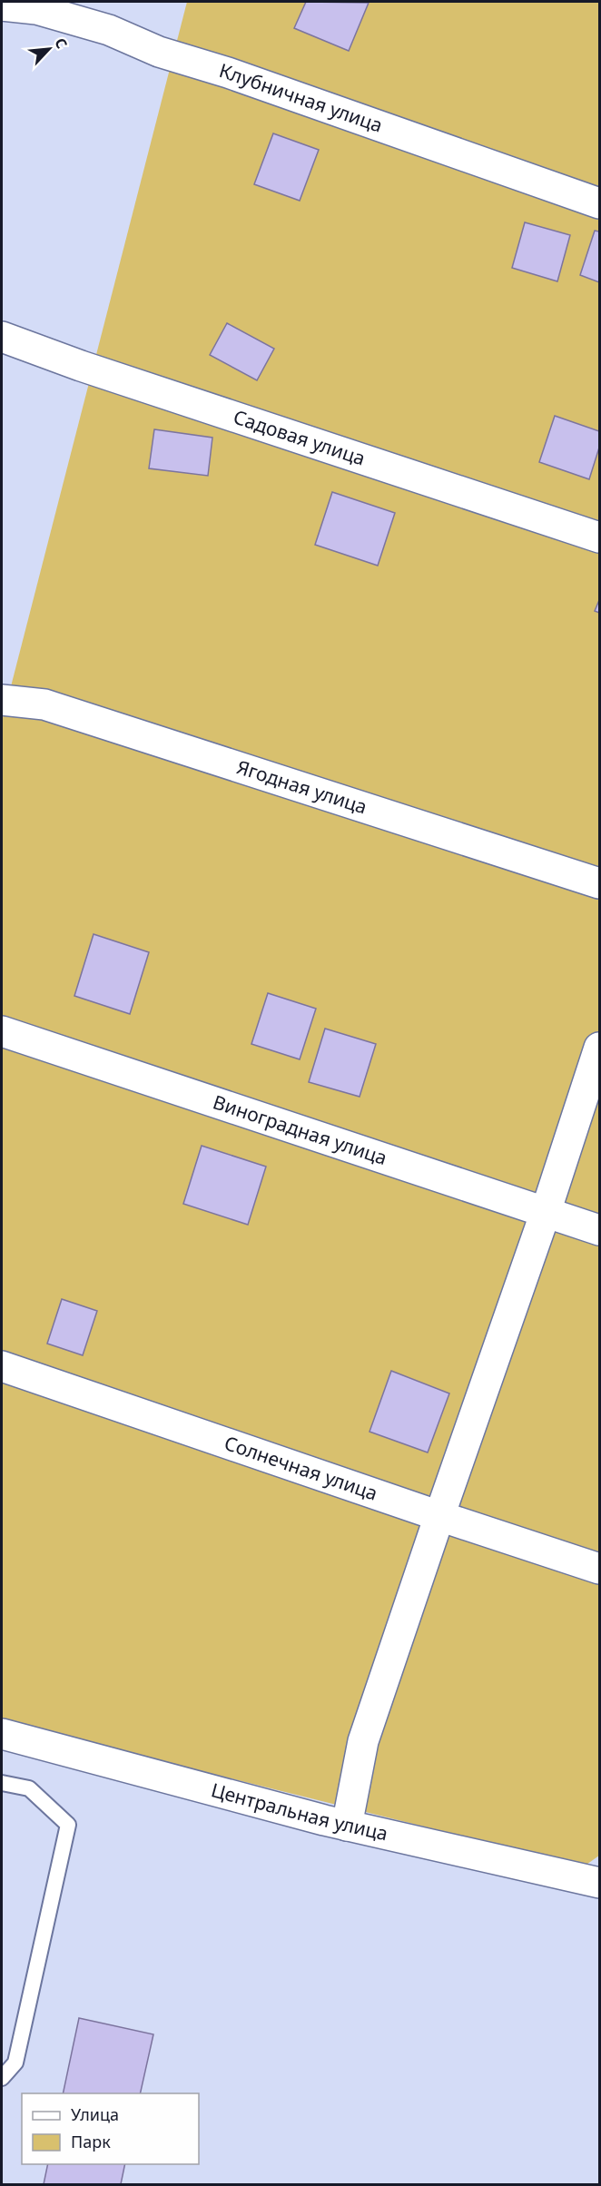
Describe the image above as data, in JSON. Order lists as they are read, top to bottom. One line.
{"streets":{"street":["Клубничная улица","Садовая улица","Ягодная улица","Виноградная улица","Солнечная улица","Центральная улица"]},"legend":["Улица","Парк"],"north":"top right"}
